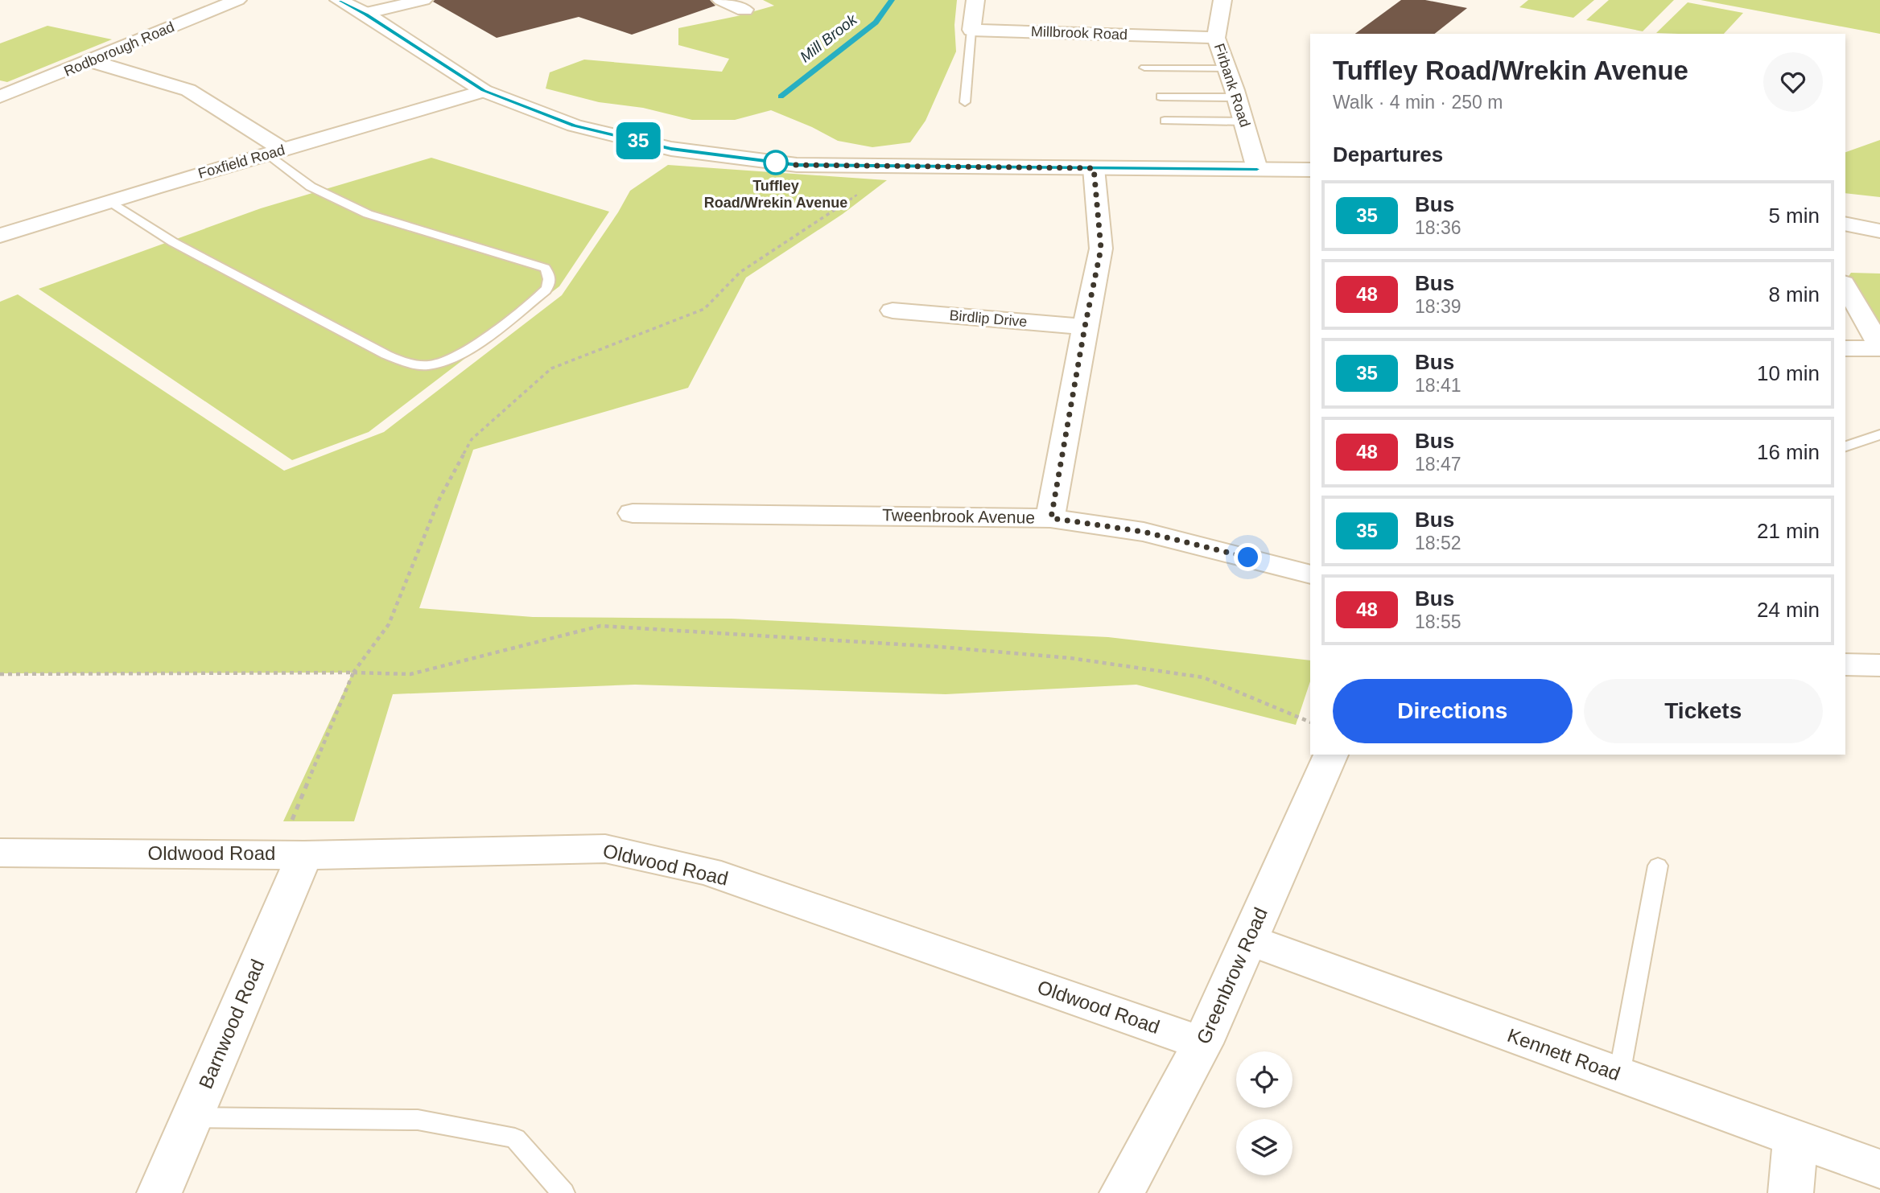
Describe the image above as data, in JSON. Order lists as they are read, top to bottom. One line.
{"streets":{"street":["Millbrook Road","Rodborough Road","Firbank Road","Foxfield Road","Birdlip Drive","Tweenbrook Avenue","Oldwood Road","Greenbrow Road","Barnwood Road","Kennett Road"]},"crossings":[["Millbrook Road","Firbank Road"],["Oldwood Road","Greenbrow Road"],["Oldwood Road","Barnwood Road"],["Greenbrow Road","Kennett Road"]],"water":["Mill Brook"],"places":["Tuffley Road/Wrekin Avenue"],"lines":["bus line 35"],"page":{"on_map":"35","heading":[["Tuffley Road/Wrekin Avenue","Walk · 4 min · 250 m"],"Departures"],"list":[{"mark":"35","name":"Bus","note":"18:36","value":"5 min"},{"mark":"48","name":"Bus","note":"18:39","value":"8 min"},{"mark":"35","name":"Bus","note":"18:41","value":"10 min"},{"mark":"48","name":"Bus","note":"18:47","value":"16 min"},{"mark":"35","name":"Bus","note":"18:52","value":"21 min"},{"mark":"48","name":"Bus","note":"18:55","value":"24 min"}],"buttons":["Directions","Tickets"]}}
